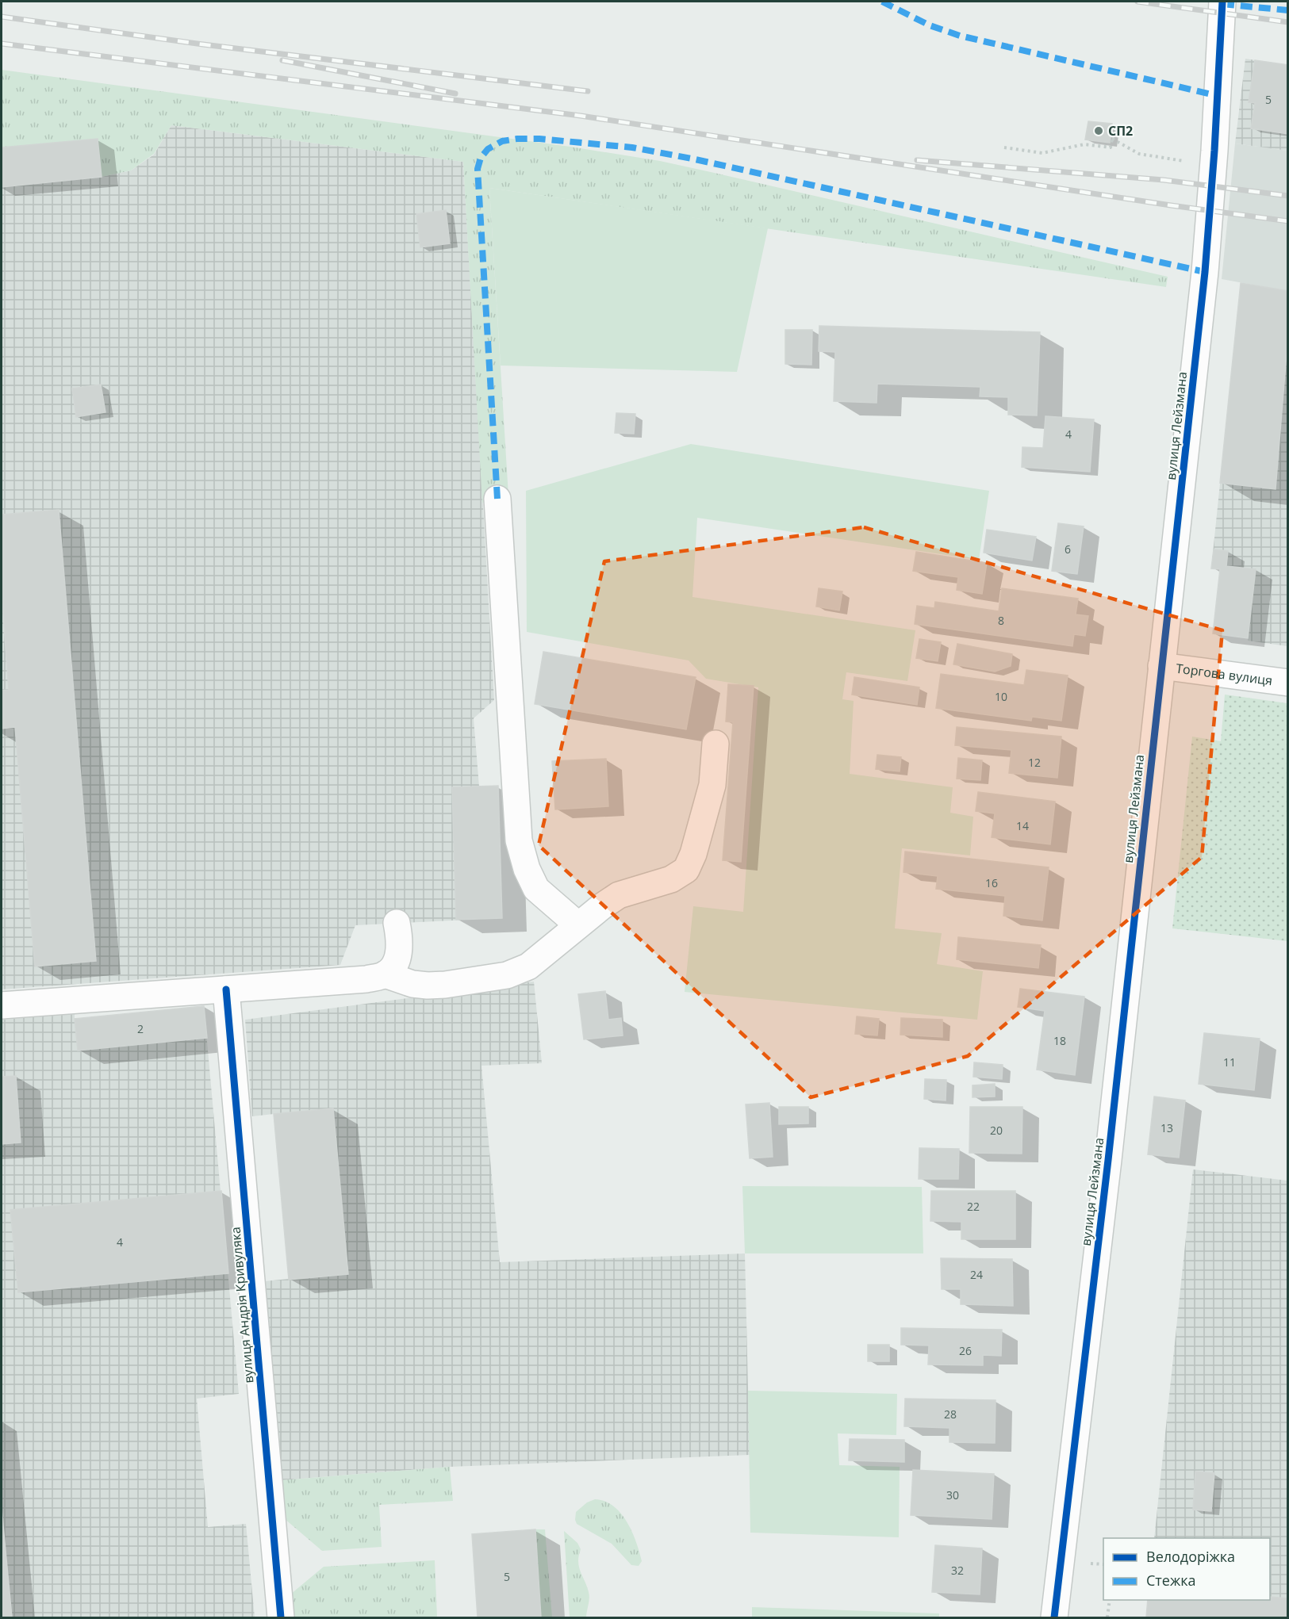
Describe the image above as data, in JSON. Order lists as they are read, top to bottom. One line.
{"streets":{"street":["вулиця Лейзмана","Торгова вулиця","вулиця Андрія Кривуляка"]},"crossings":[["вулиця Лейзмана","Торгова вулиця"]],"places":["СП2"],"house_numbers":["5","4","6","8","10","12","14","16","2","18","11","13","20","22","4","24","26","28","30","32","5"],"legend":["Велодоріжка","Стежка"]}
